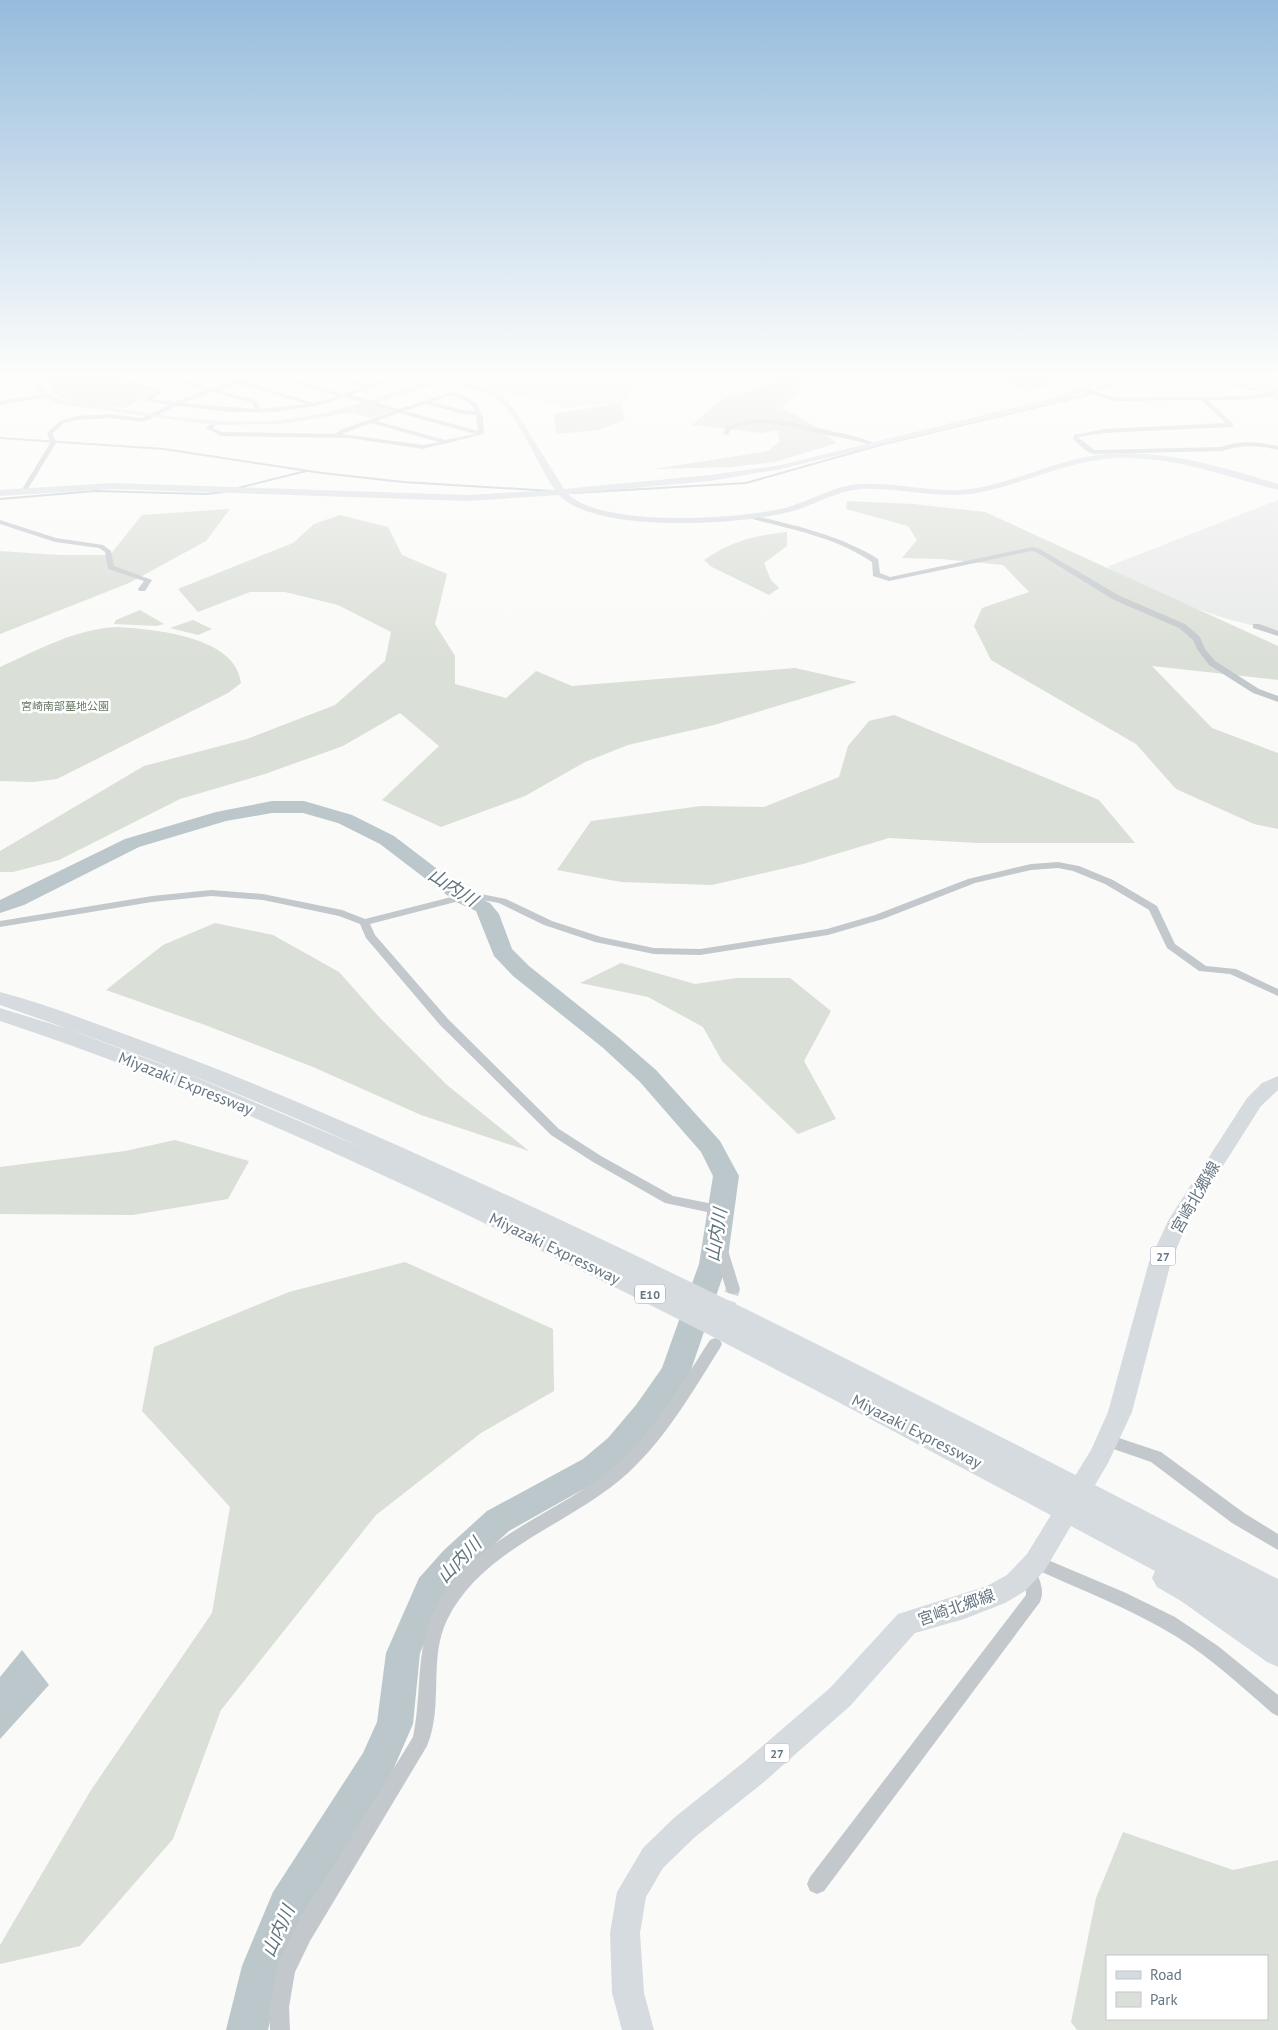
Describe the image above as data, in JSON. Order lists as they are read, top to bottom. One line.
{"streets":{"highway":["Miyazaki Expressway","E10"],"main road":["宮崎北郷線","27"]},"water":["山内川"],"parks":["宮崎南部墓地公園"],"legend":["Road","Park"]}
